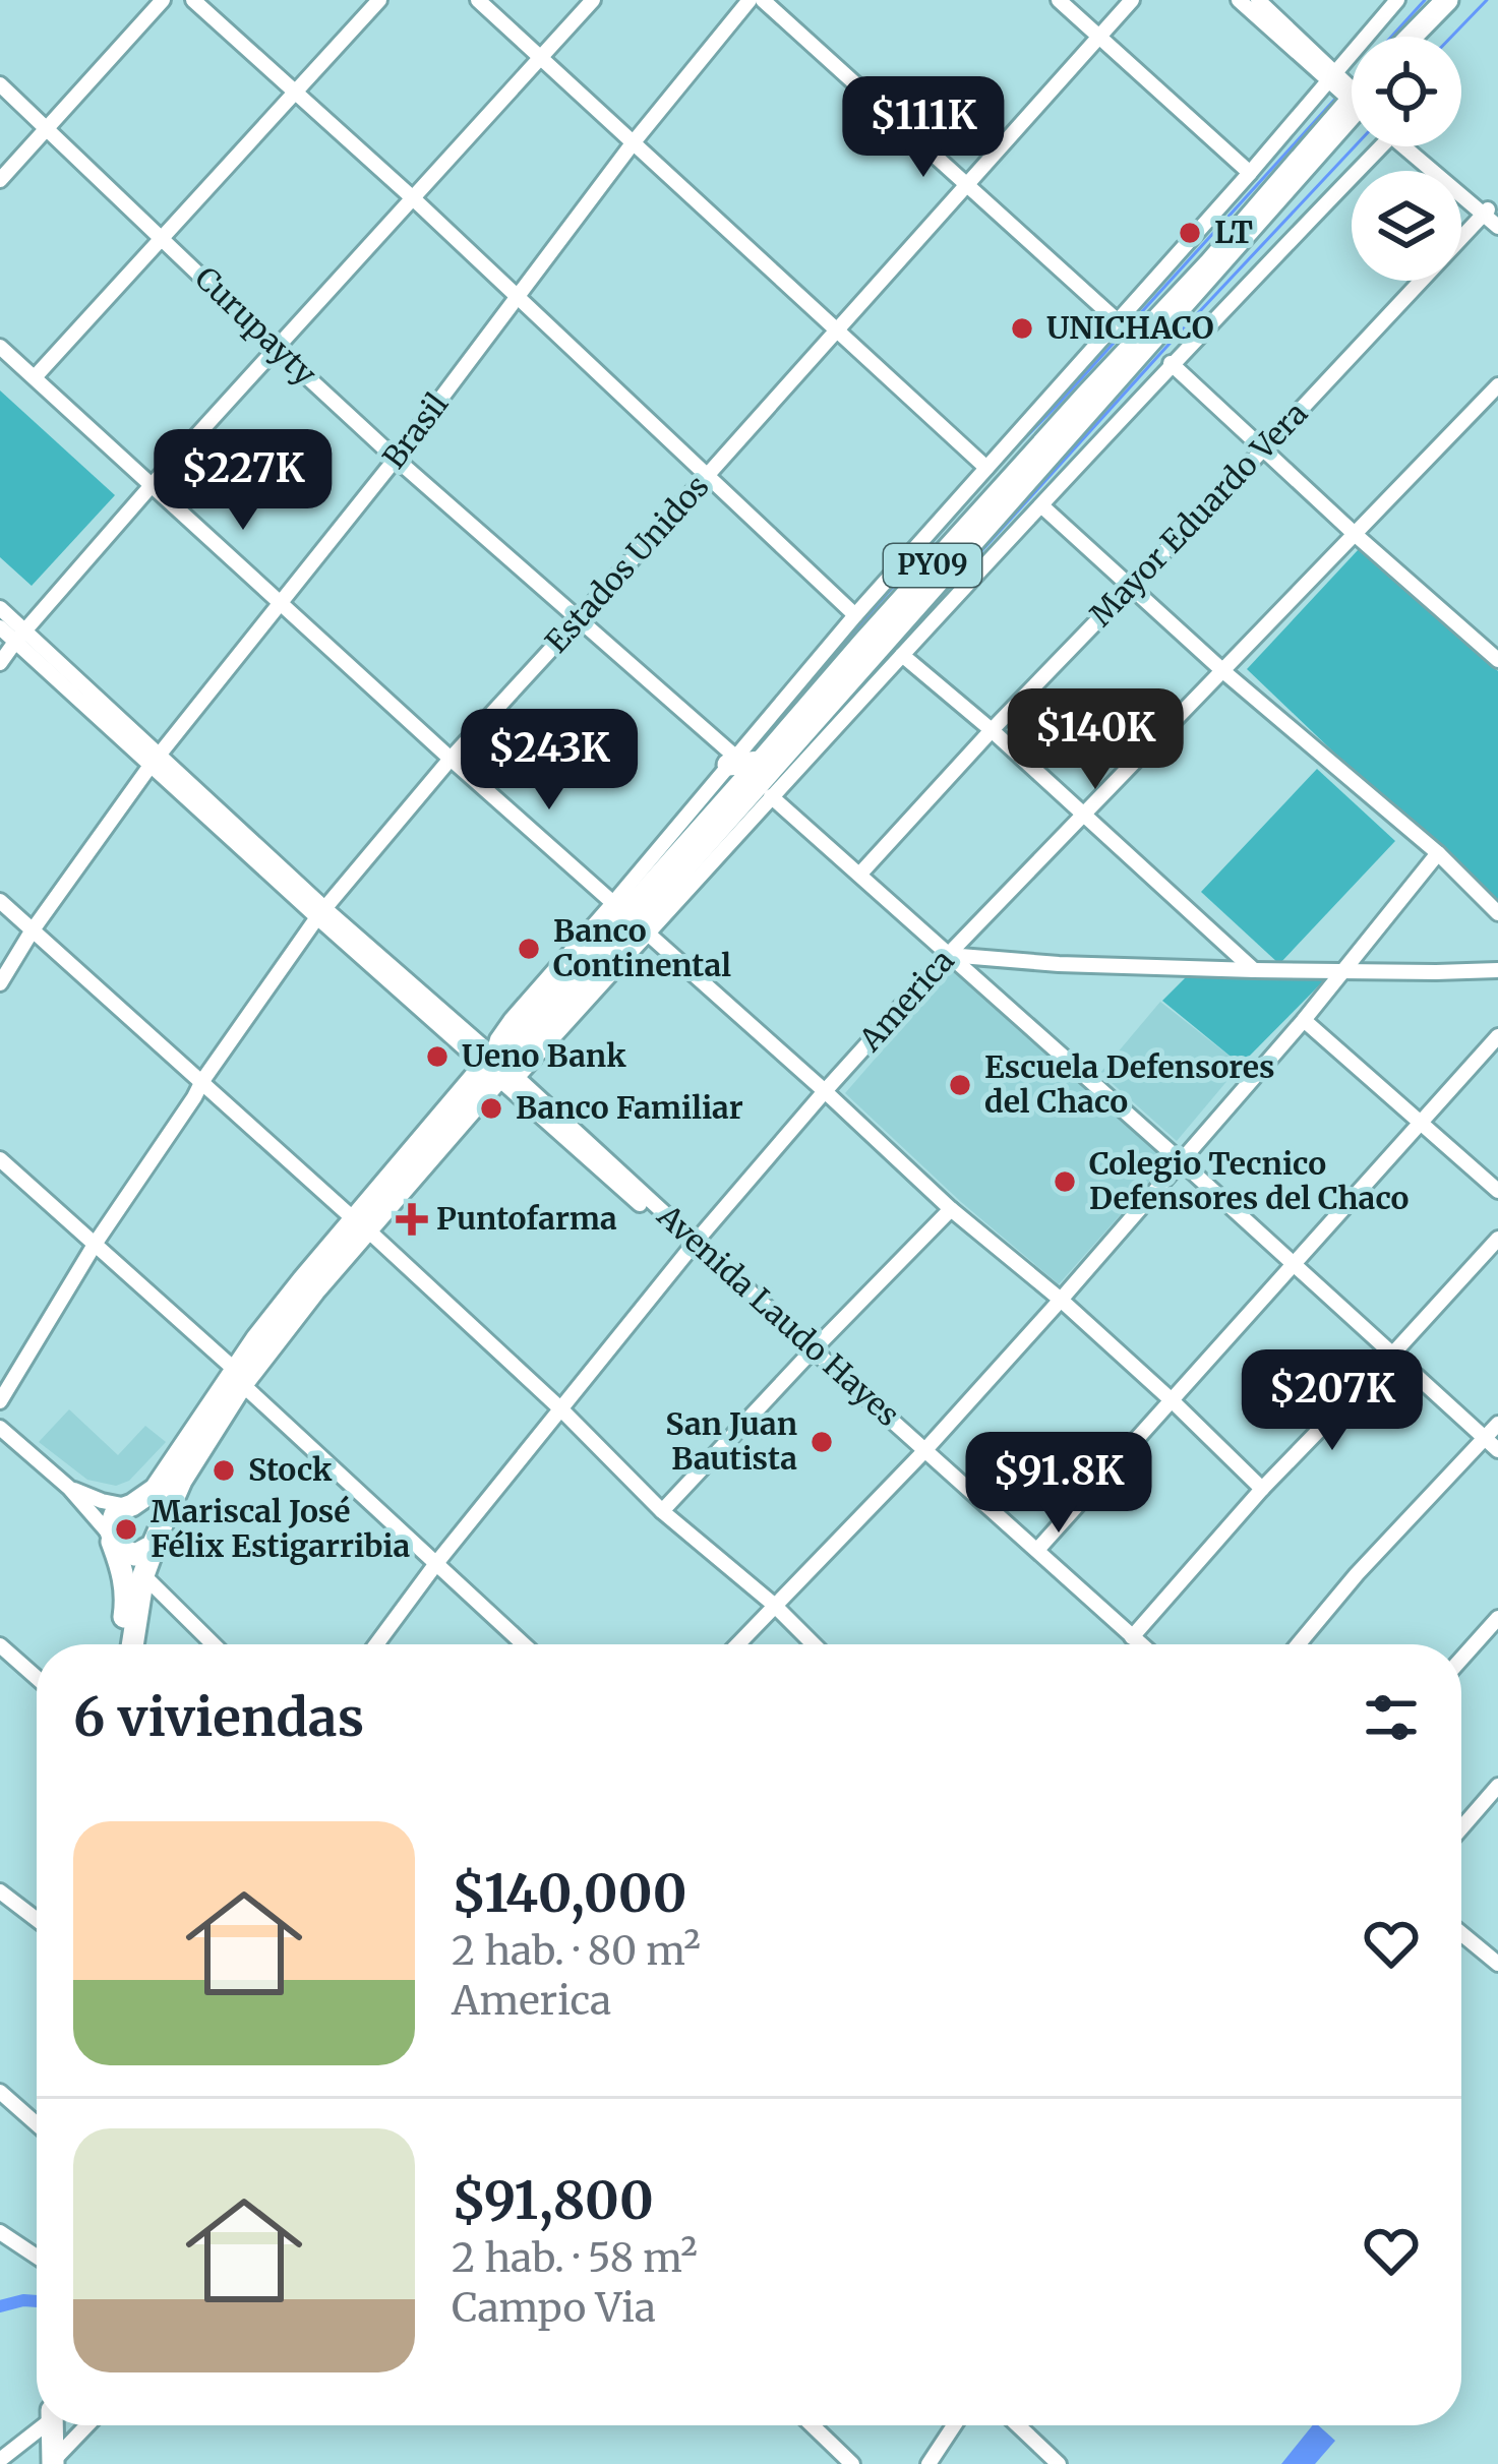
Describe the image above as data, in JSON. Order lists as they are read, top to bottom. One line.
{"streets":{"highway":["PY09"],"street":["Curupayty","Brasil","Mayor Eduardo Vera","Estados Unidos","America","Avenida Laudo Hayes"]},"crossings":[["Curupayty","Brasil"],["Curupayty","Estados Unidos"],["PY09","Avenida Laudo Hayes"],["America","Avenida Laudo Hayes"]],"places":{"other":["LT","UNICHACO","Banco Continental","Ueno Bank","Escuela Defensores del Chaco","Banco Familiar","Colegio Tecnico Defensores del Chaco","San Juan Bautista","Stock","Mariscal José Félix Estigarribia"],"health":["Puntofarma"]},"page":{"price":["$111K","$227K","$140K","$243K","$207K","$91.8K"],"heading":"6 viviendas","list":[{"name":"$140,000","note":"2 hab. · 80 m² · America"},{"name":"$91,800","note":"2 hab. · 58 m² · Campo Via"}]}}
